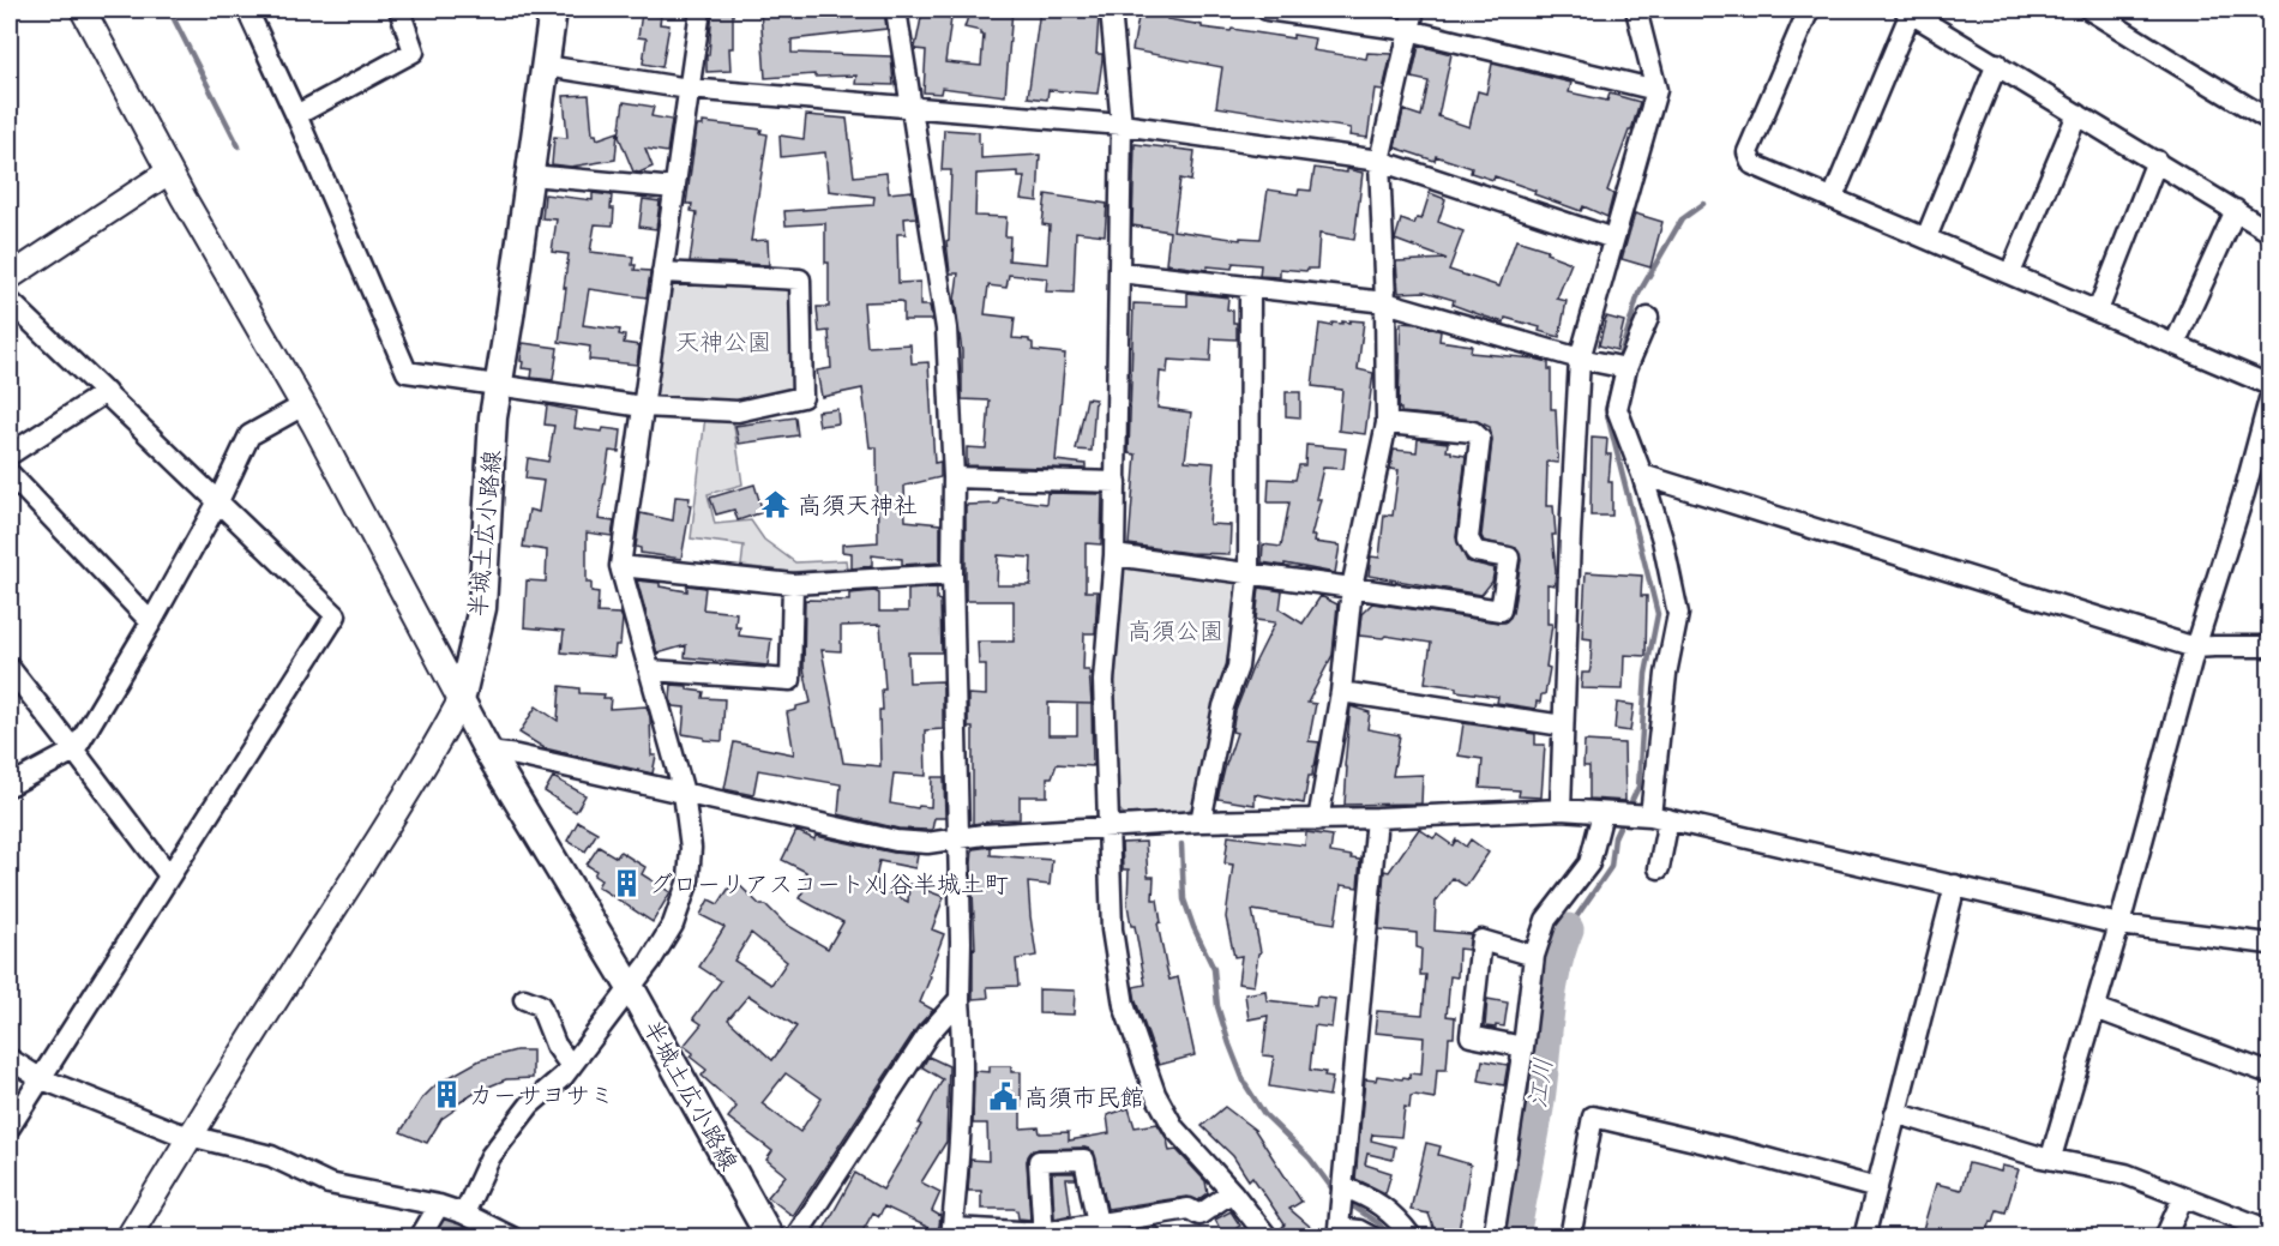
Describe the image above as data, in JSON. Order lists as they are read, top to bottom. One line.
{"streets":{"main road":["半城土広小路線"]},"water":["江川"],"parks":["天神公園","高須公園"],"places":{"temple":["高須天神社"],"building":["グローリアスコート刈谷半城土町","カーサヨサミ"],"public building":["高須市民館"]}}
